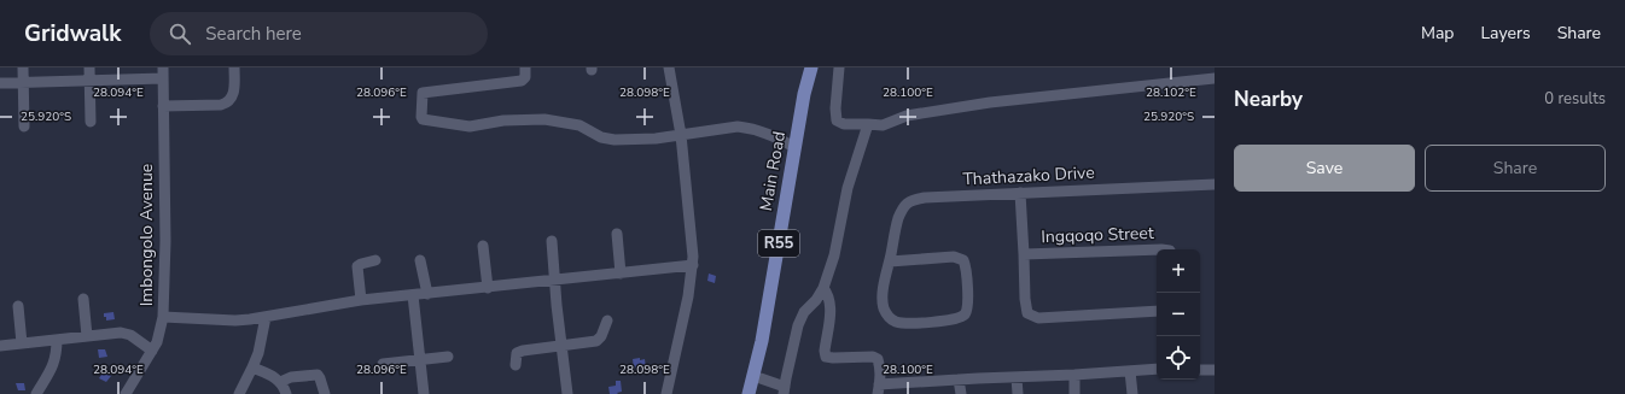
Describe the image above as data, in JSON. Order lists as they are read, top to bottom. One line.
{"streets":{"main road":["Main Road","R55"],"street":["Thathazako Drive","Imbongolo Avenue","Ingqoqo Street"]},"crossings":[["Thathazako Drive","Ingqoqo Street"]],"page":{"header":"Gridwalk","search":"Search here","nav":["Map","Layers","Share"],"heading":["Nearby","0 results"],"buttons":["Save","Share"],"map_buttons":["+","−"]},"coordinates":["28.094°E","28.096°E","28.098°E","28.100°E","28.102°E","25.920°S"]}
